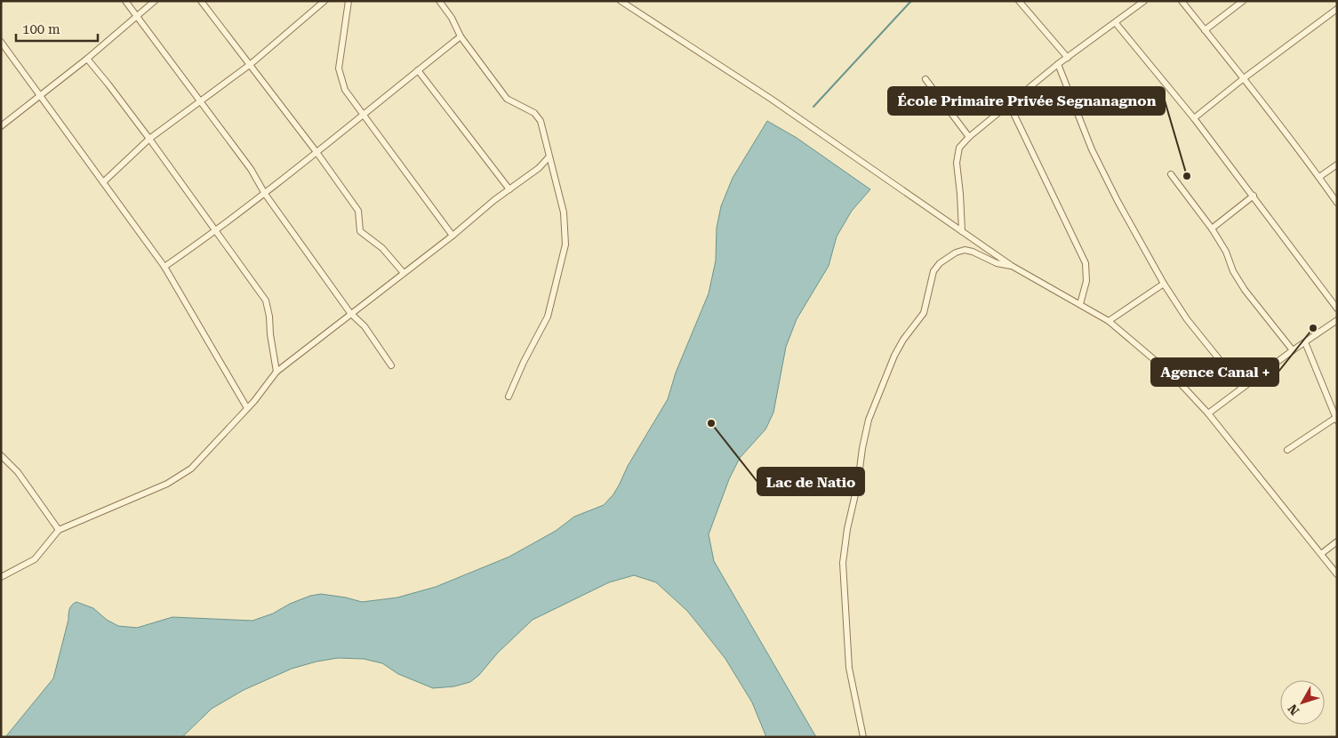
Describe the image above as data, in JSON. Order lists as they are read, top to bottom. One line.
{"places":["École Primaire Privée Segnanagnon","Agence Canal +","Lac de Natio"],"scale_bar":"100 m","north":"bottom left"}
